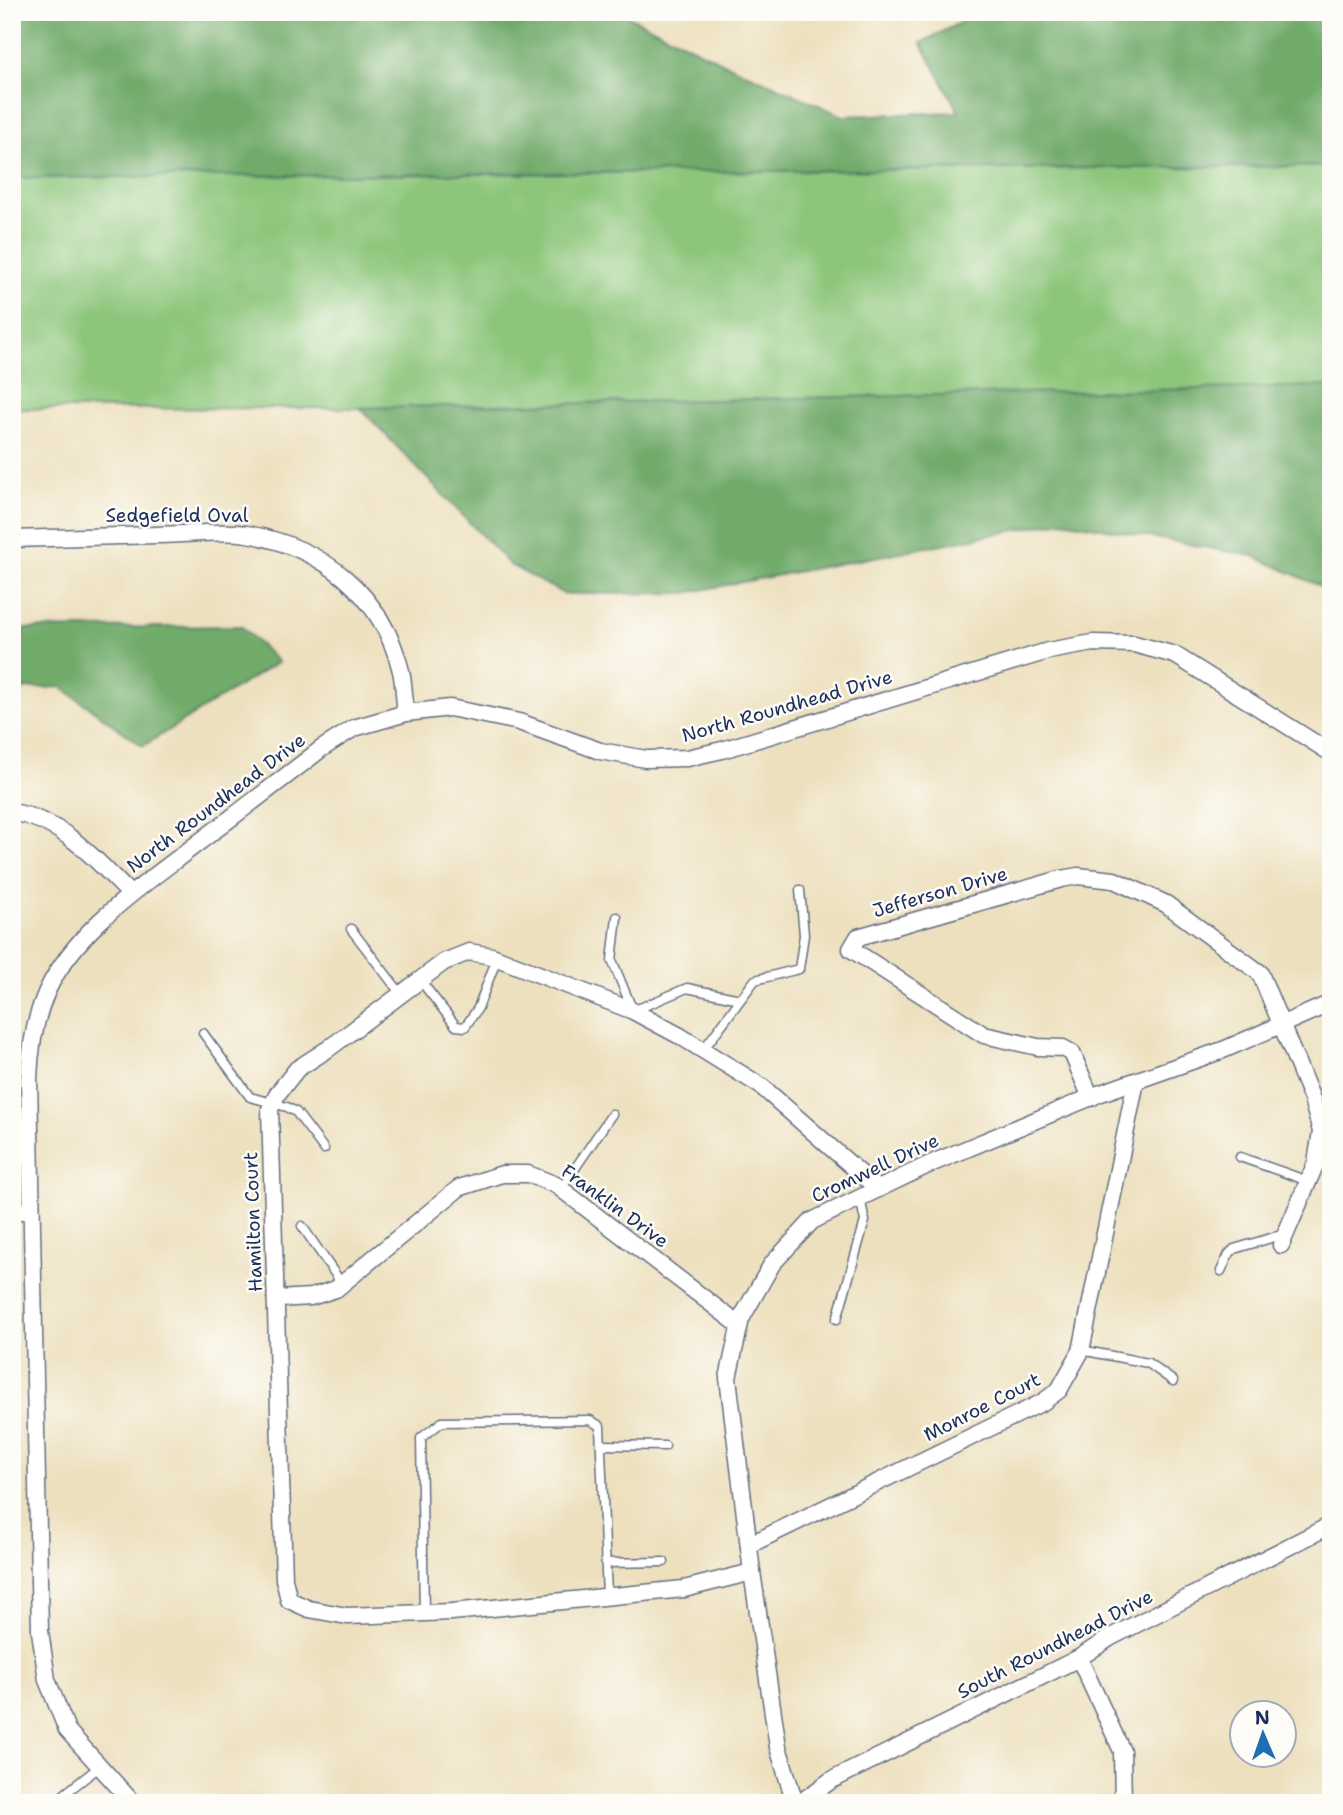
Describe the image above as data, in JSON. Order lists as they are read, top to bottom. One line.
{"streets":{"street":["Sedgefield Oval","North Roundhead Drive","Jefferson Drive","Cromwell Drive","Franklin Drive","Hamilton Court","Monroe Court","South Roundhead Drive"]},"crossings":[["Sedgefield Oval","North Roundhead Drive"],["Jefferson Drive","Cromwell Drive"],["Cromwell Drive","Franklin Drive"],["Cromwell Drive","Hamilton Court"],["Cromwell Drive","Monroe Court"],["Cromwell Drive","South Roundhead Drive"],["Franklin Drive","Hamilton Court"]],"north":"top"}
